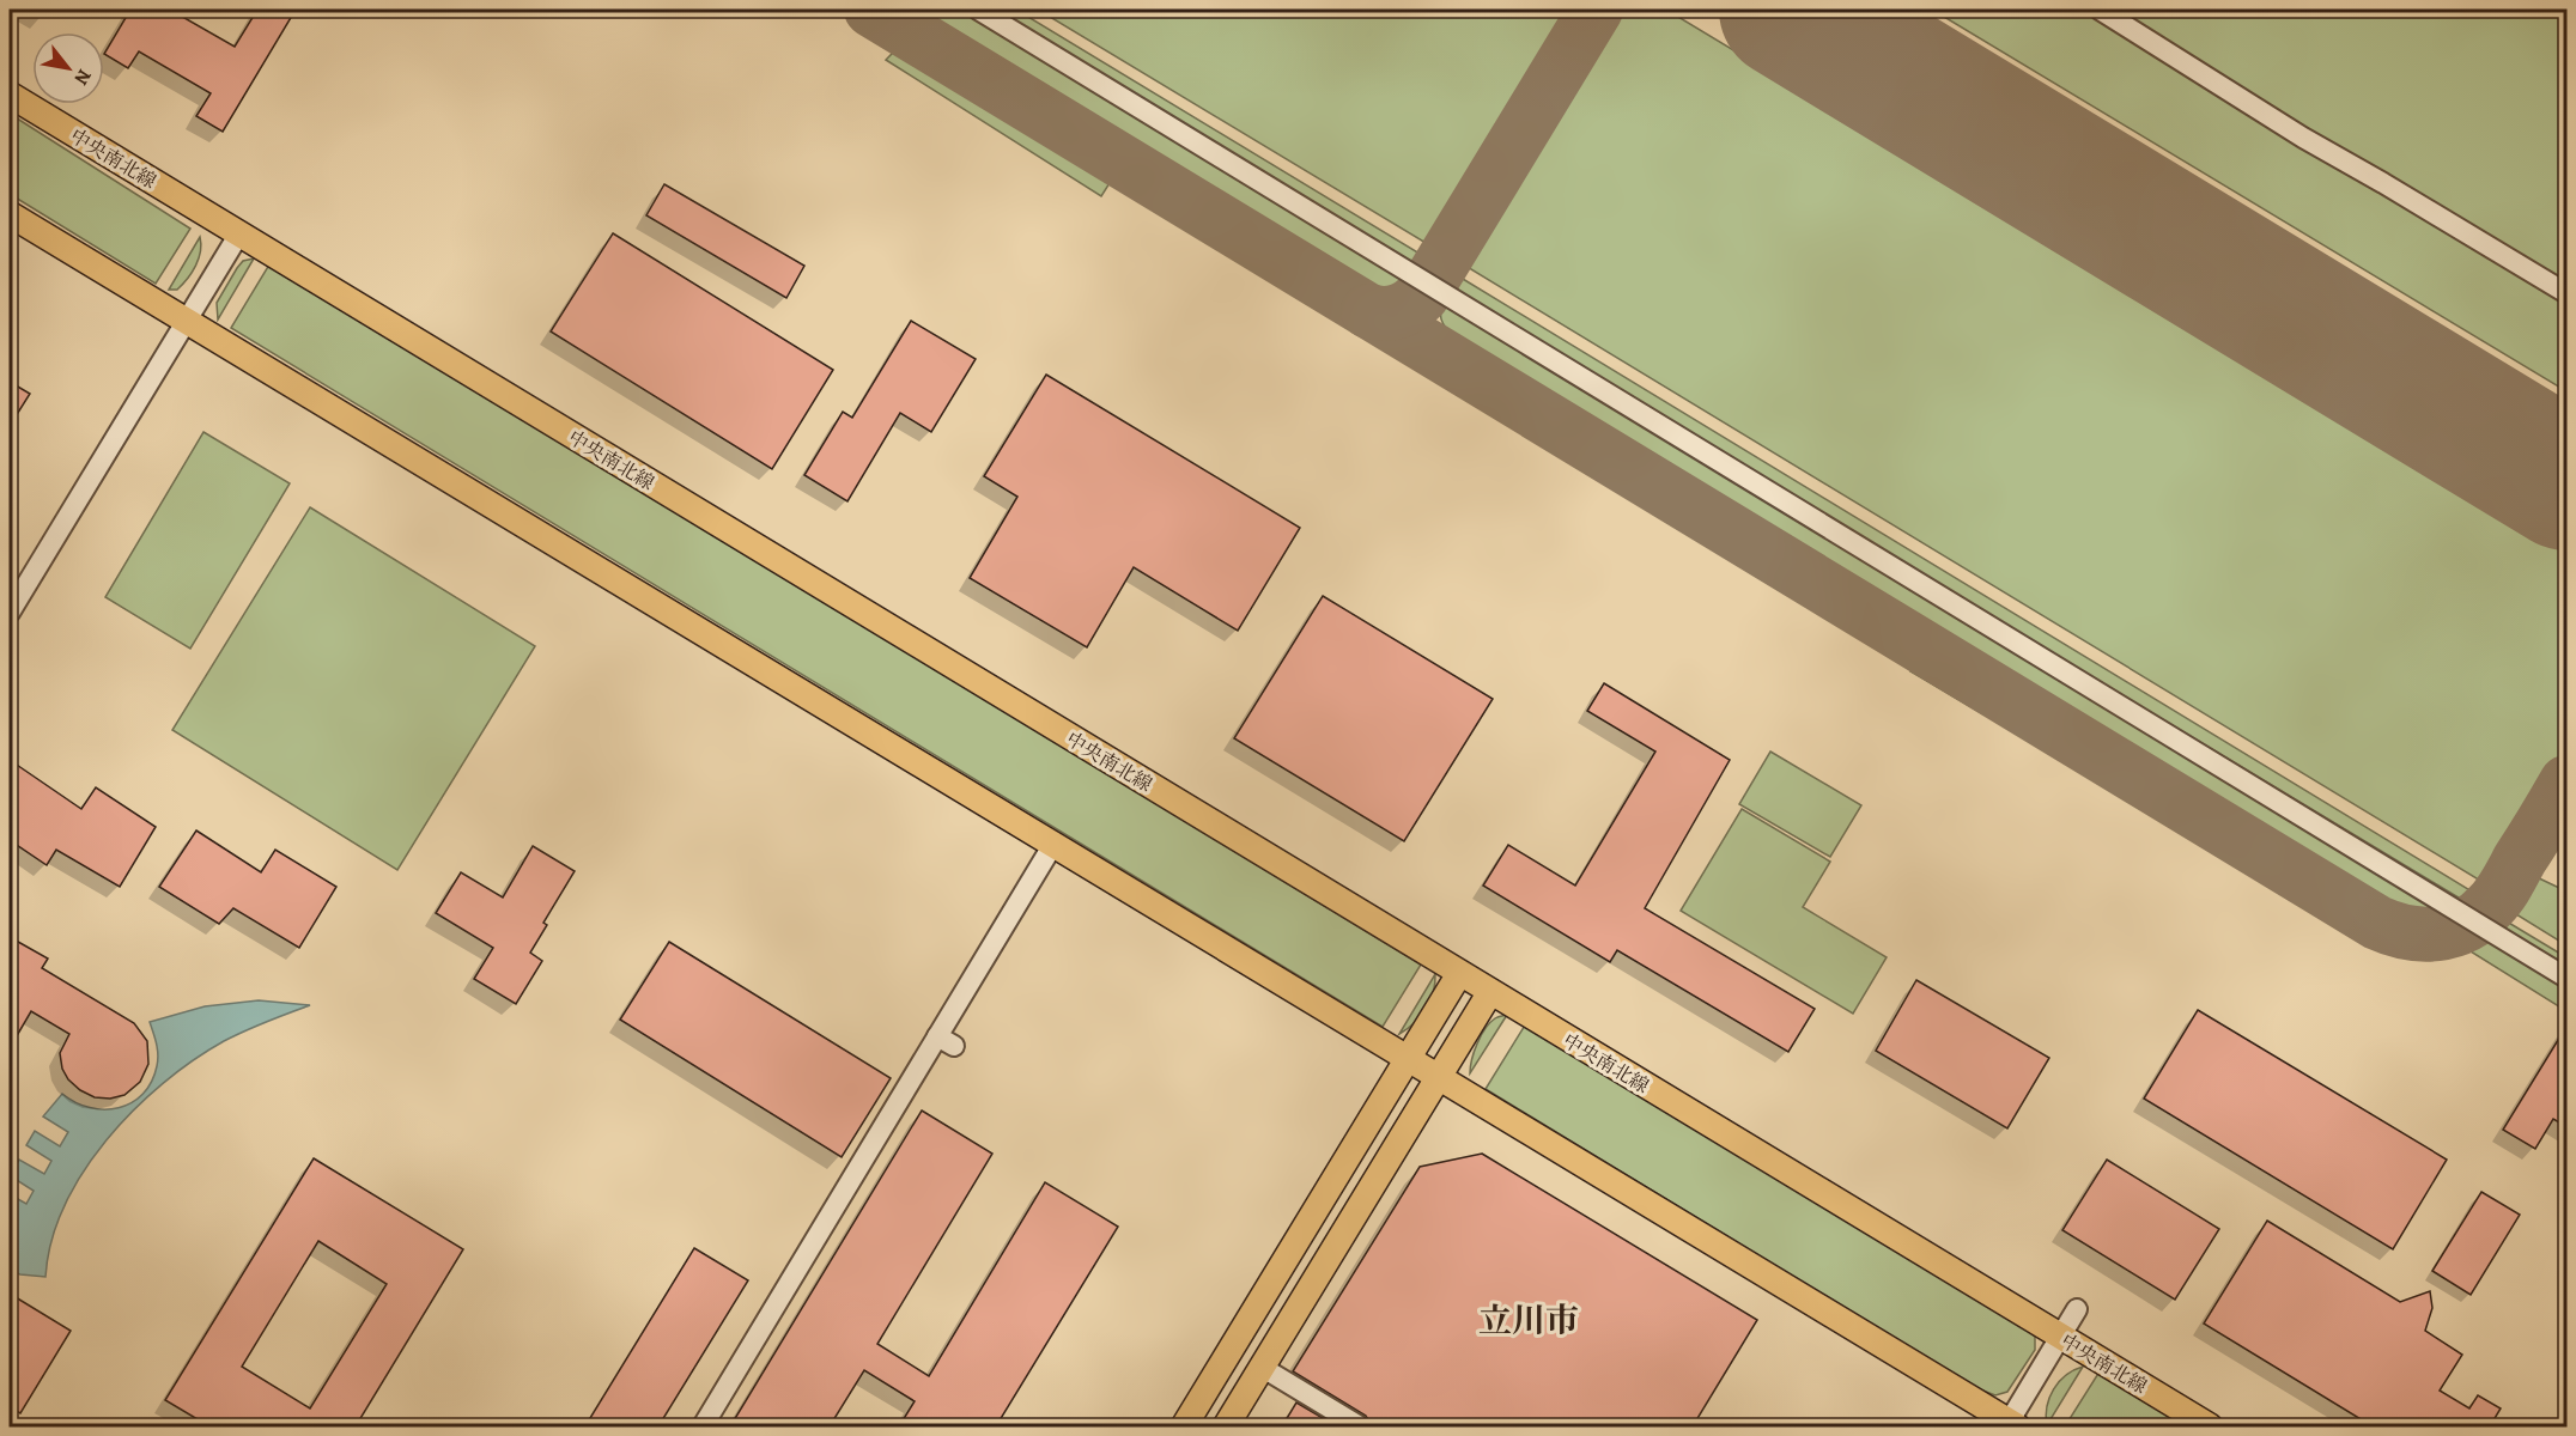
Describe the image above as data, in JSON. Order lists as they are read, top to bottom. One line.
{"streets":{"main road":["中央南北線"]},"districts":["立川市"],"north":"bottom right"}
